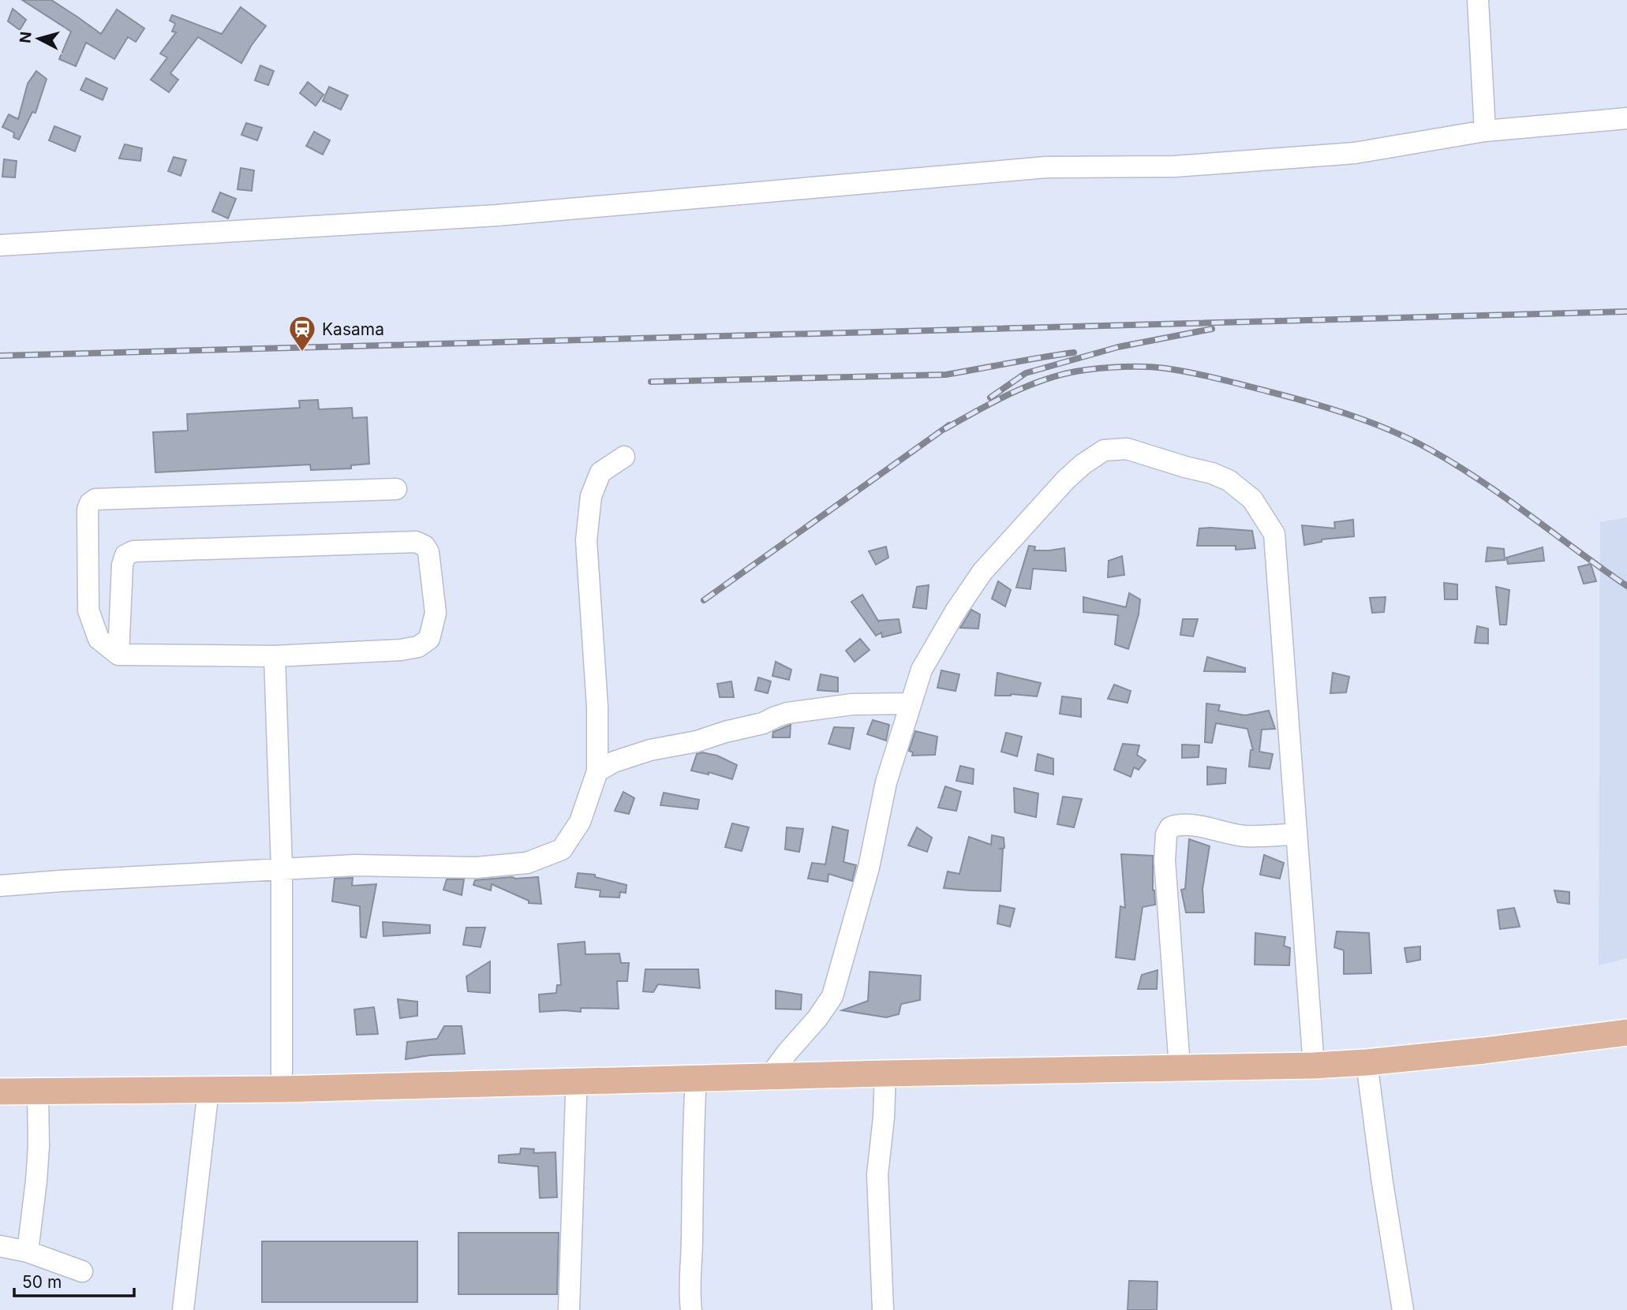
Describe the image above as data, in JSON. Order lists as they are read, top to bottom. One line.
{"places":{"station":["Kasama"]},"scale_bar":"50 m","north":"left"}
